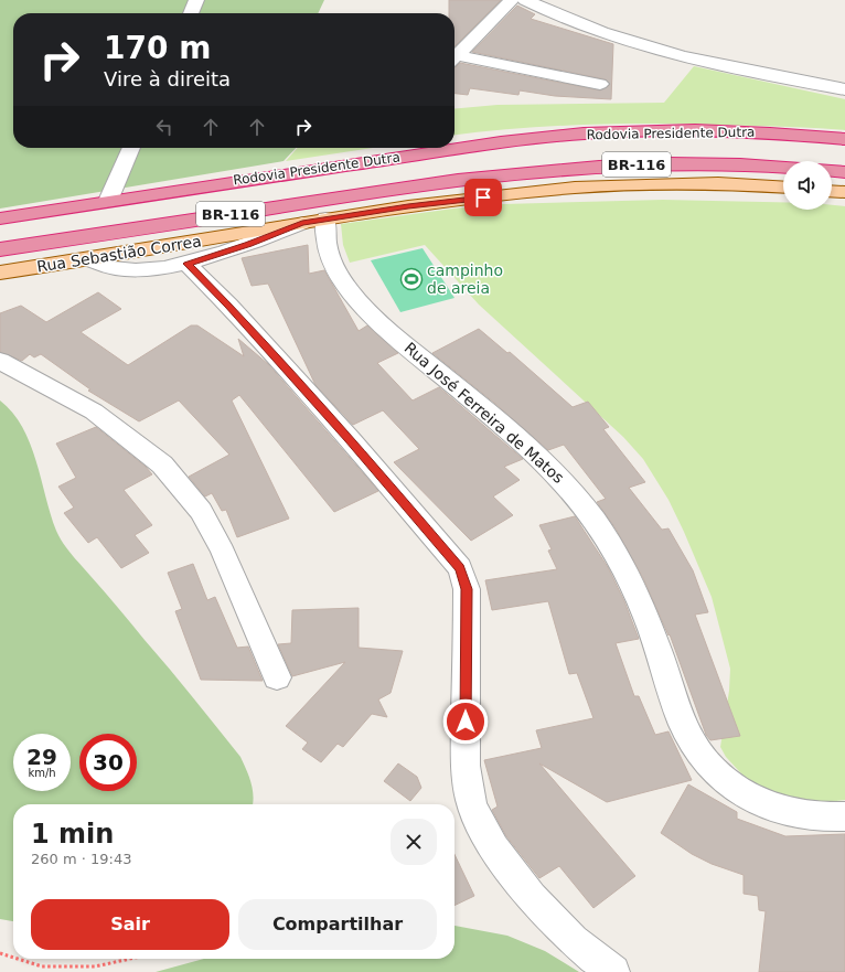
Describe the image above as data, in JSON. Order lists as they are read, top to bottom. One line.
{"streets":{"highway":["Rodovia Presidente Dutra","BR-116"],"main road":["Rua Sebastião Correa"],"street":["Rua José Ferreira de Matos"]},"crossings":[["Rua Sebastião Correa","Rua José Ferreira de Matos"]],"places":{"sports":["campinho de areia"]},"page":{"turn":["170 m","Vire à direita"],"speed":"29 km/h","limit":"30","heading":["1 min","260 m · 19:43"],"buttons":["Sair","Compartilhar"]}}
